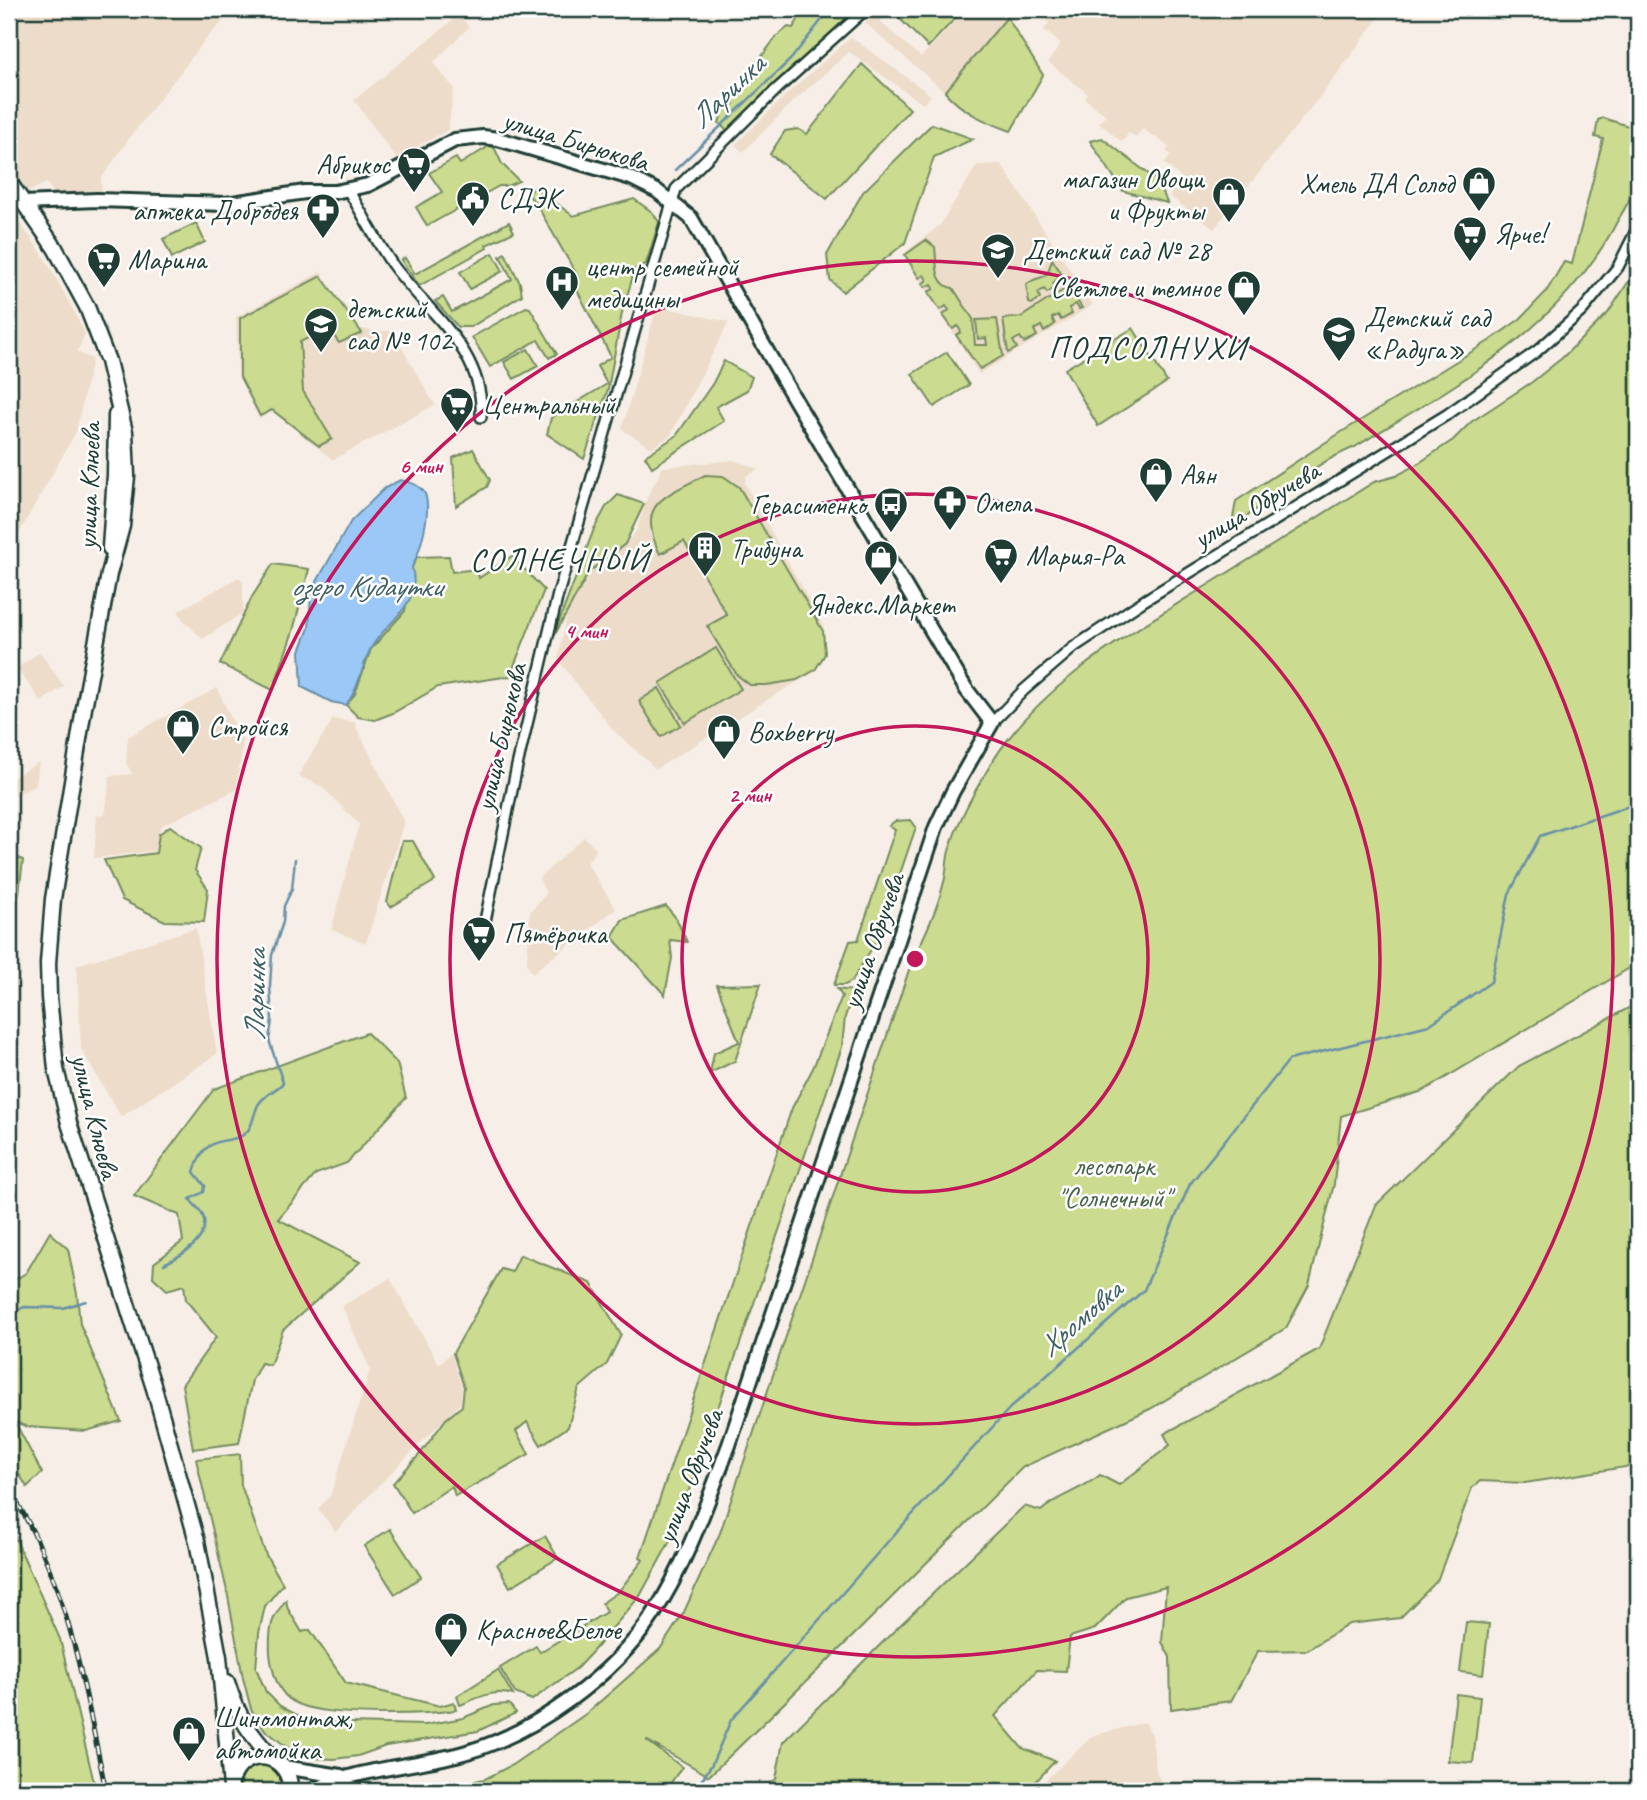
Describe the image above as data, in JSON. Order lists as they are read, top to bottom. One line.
{"streets":{"main road":["улица Клюева"],"street":["улица Бирюкова","улица Обручева"]},"crossings":[["улица Бирюкова","улица Клюева"],["улица Бирюкова","улица Обручева"],["улица Клюева","улица Обручева"]],"districts":["ПОДСОЛНУХИ","СОЛНЕЧНЫЙ"],"water":["Ларинка","озеро Кудаутки","Хромовка"],"parks":["лесопарк \"Солнечный\""],"places":{"supermarket":["Абрикос","Ярче!","Марина","Центральный","Мария-Ра","Пятёрочка"],"shop":["Хмель ДА Солод","магазин Овощи и Фрукты","Светлое и темное","Аян","Яндекс.Маркет","Стройся","Boxberry","Красное&Белое","Шиномонтаж, автомойка"],"public building":["СДЭК"],"pharmacy":["аптека Добродея","Омела"],"school or university":["Детский сад № 28","детский сад № 102","Детский сад «Радуга»"],"hospital":["центр семейной медицины"],"bus stop":["Герасименко"],"building":["Трибуна"]},"rings":["6 мин","4 мин","2 мин"]}
